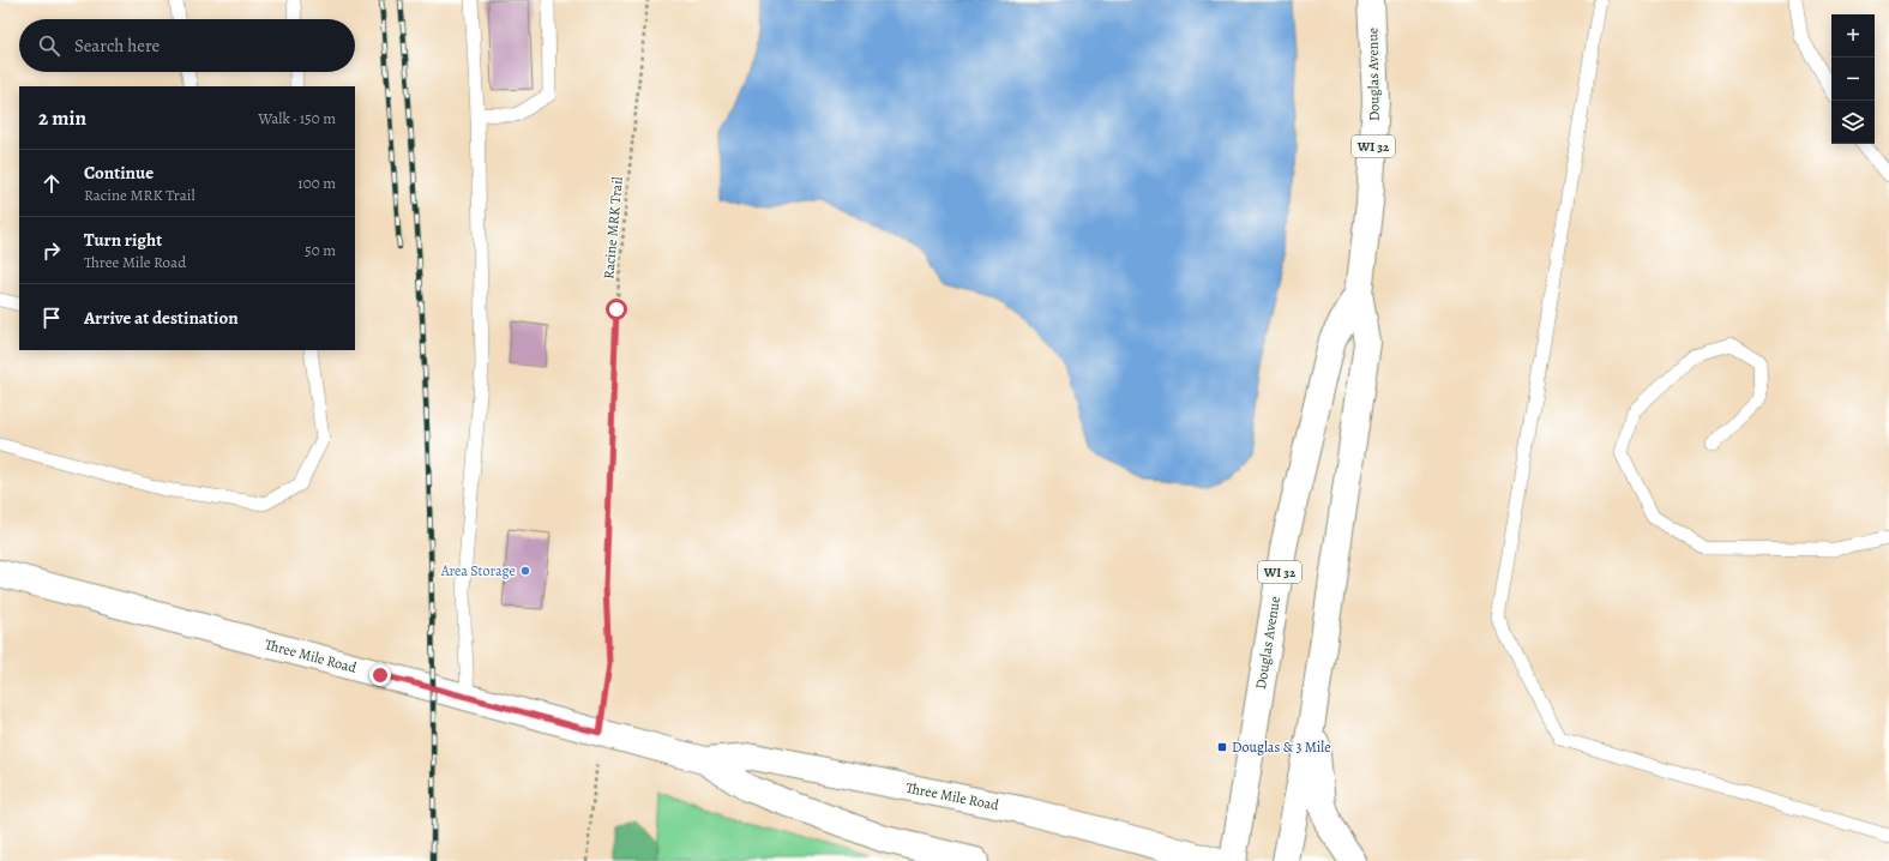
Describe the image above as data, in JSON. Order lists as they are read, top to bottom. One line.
{"streets":{"main road":["Douglas Avenue","WI 32","Three Mile Road"],"path":["Racine MRK Trail"]},"crossings":[["Racine MRK Trail","Three Mile Road"]],"places":{"other":["Area Storage"],"transit":["Douglas & 3 Mile"]},"page":{"map_buttons":["+","−"],"search":"Search here","heading":["2 min","Walk · 150 m"],"list":[["Continue","Racine MRK Trail","100 m"],["Turn right","Three Mile Road","50 m"],"Arrive at destination"]}}
